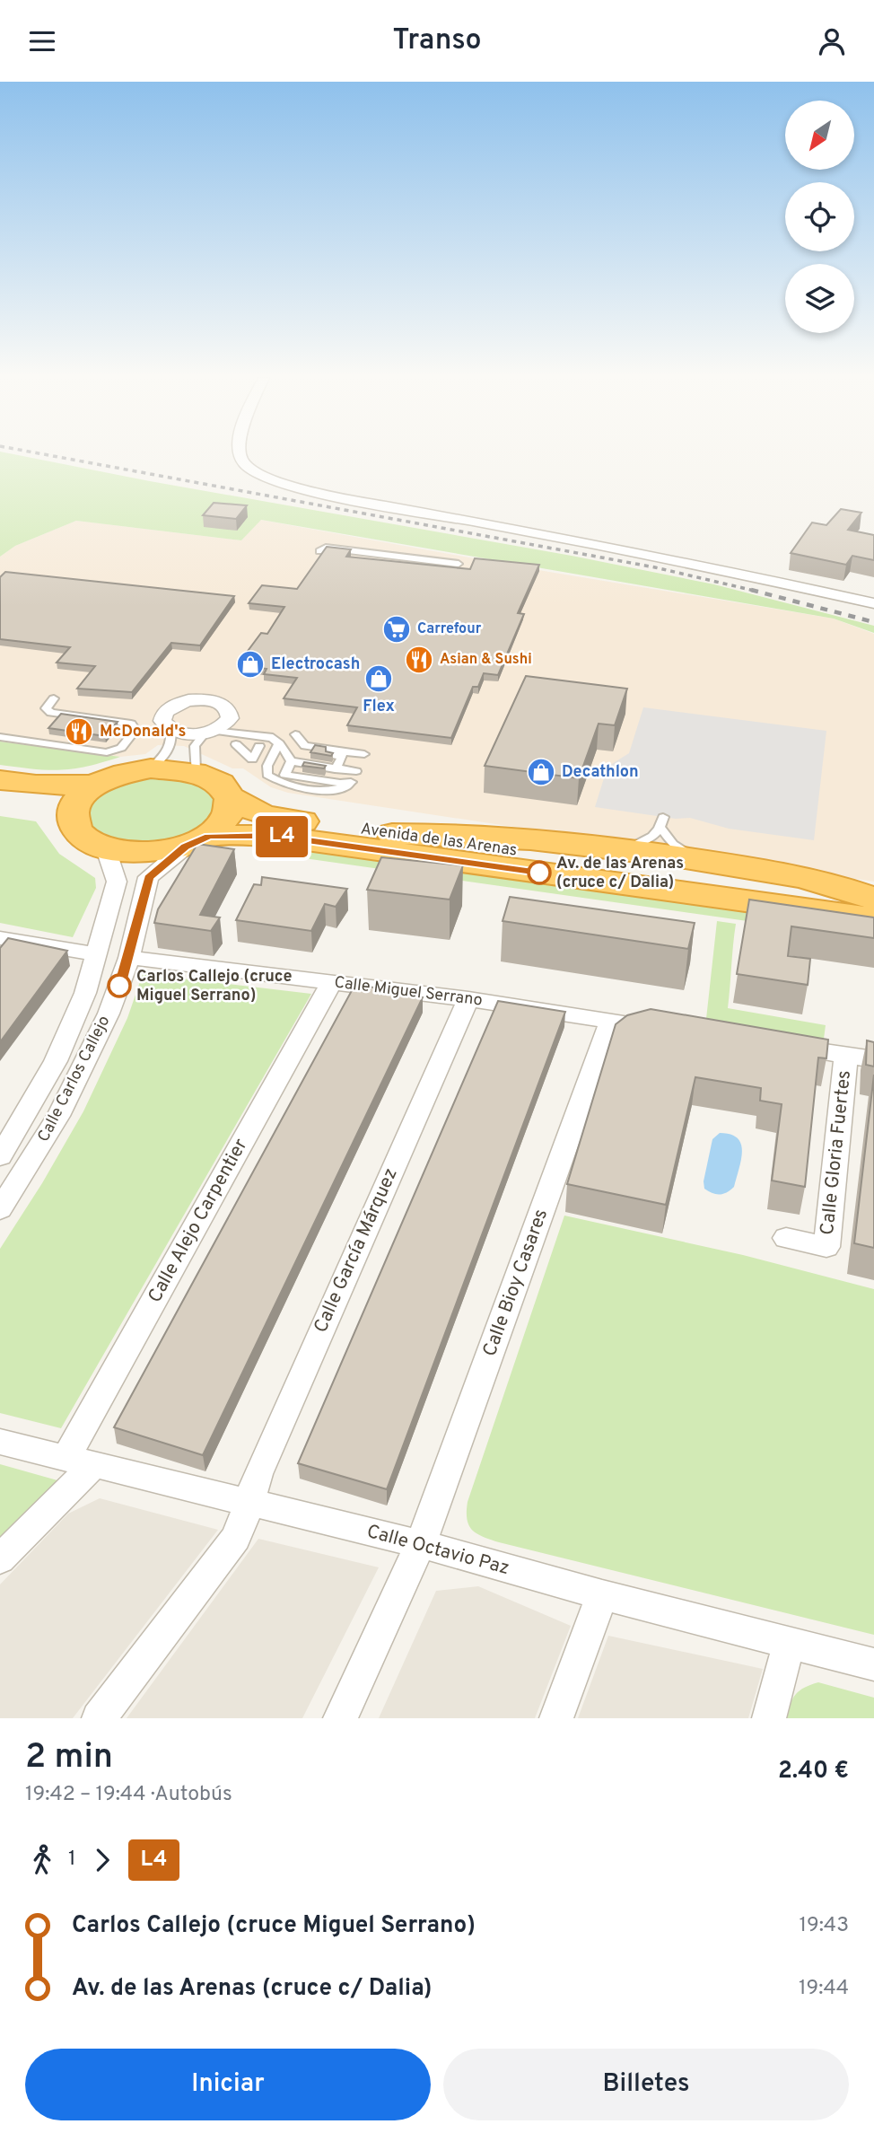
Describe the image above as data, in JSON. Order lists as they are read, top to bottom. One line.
{"streets":{"highway":["Avenida de las Arenas"],"street":["Calle Miguel Serrano","Calle Carlos Callejo","Calle Gloria Fuertes","Calle Alejo Carpentier","Calle García Márquez","Calle Bioy Casares","Calle Octavio Paz"]},"crossings":[["Avenida de las Arenas","Calle Carlos Callejo"],["Calle Miguel Serrano","Calle Carlos Callejo"],["Calle Miguel Serrano","Calle Alejo Carpentier"],["Calle Miguel Serrano","Calle García Márquez"],["Calle Miguel Serrano","Calle Bioy Casares"],["Calle Alejo Carpentier","Calle Octavio Paz"],["Calle García Márquez","Calle Octavio Paz"],["Calle Bioy Casares","Calle Octavio Paz"]],"places":{"supermarket":["Carrefour"],"restaurant":["Asian & Sushi","McDonald's"],"shop":["Electrocash","Flex","Decathlon"],"other":["Av. de las Arenas (cruce c/ Dalia)","Carlos Callejo (cruce Miguel Serrano)"]},"lines":["bus line L4"],"north":"bottom left","page":{"header":"Transo","on_map":"L4","heading":["2 min","19:42 – 19:44 · Autobús","2.40 €"],"legs":["1","L4"],"list":[{"name":"Carlos Callejo (cruce Miguel Serrano)","value":"19:43"},{"name":"Av. de las Arenas (cruce c/ Dalia)","value":"19:44"}],"buttons":["Iniciar","Billetes"]}}
